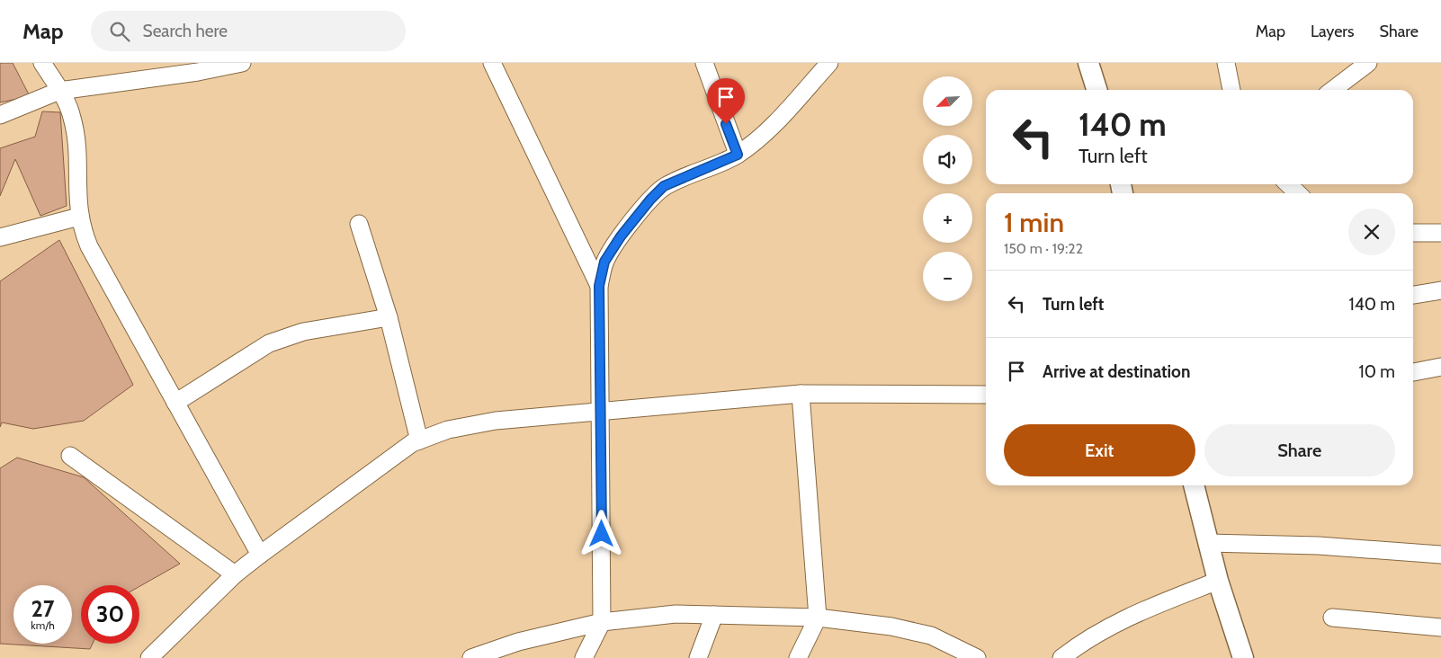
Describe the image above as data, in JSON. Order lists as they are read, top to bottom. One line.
{"north":"bottom left","page":{"header":"Map","search":"Search here","nav":["Map","Layers","Share"],"map_buttons":["+","−"],"turn":["140 m","Turn left"],"heading":["1 min","150 m · 19:22"],"list":[{"name":"Turn left","value":"140 m"},{"name":"Arrive at destination","value":"10 m"}],"buttons":["Exit","Share"],"speed":"27 km/h","limit":"30"}}
